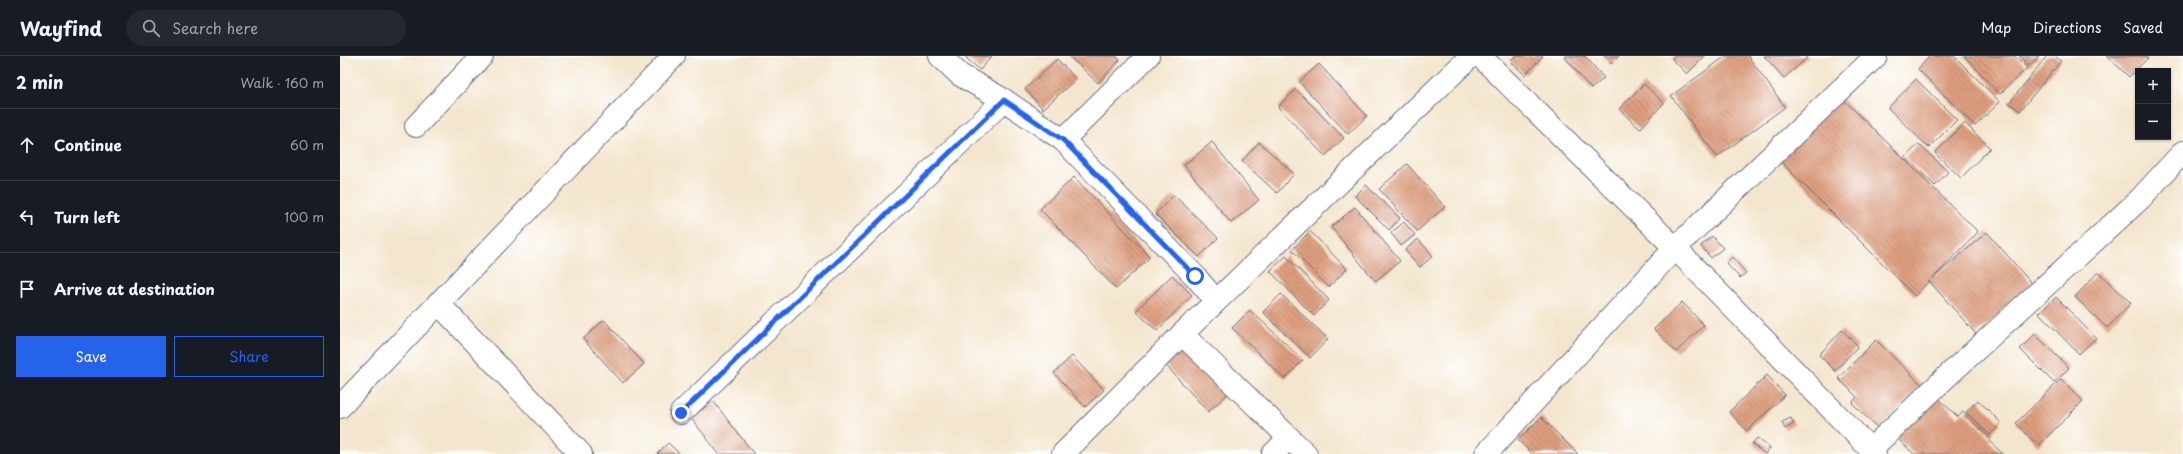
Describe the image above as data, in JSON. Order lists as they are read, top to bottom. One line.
{"page":{"header":"Wayfind","search":"Search here","nav":["Map","Directions","Saved"],"heading":["2 min","Walk · 160 m"],"map_buttons":["+","−"],"list":[["Continue","60 m"],["Turn left","100 m"],"Arrive at destination"],"buttons":["Save","Share"]}}
